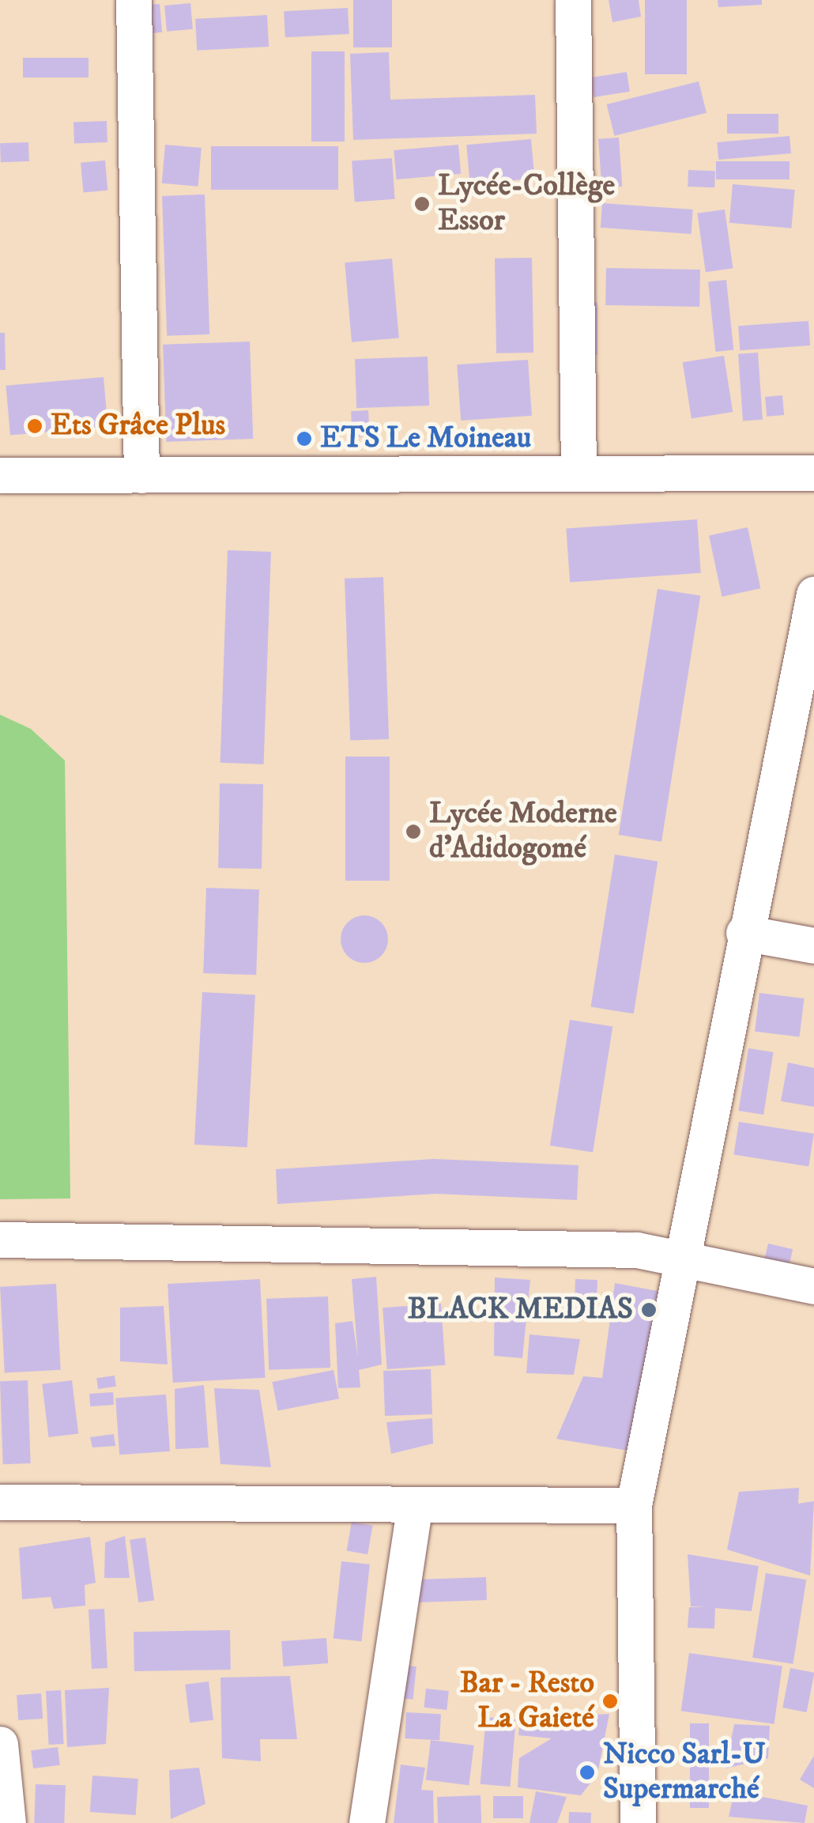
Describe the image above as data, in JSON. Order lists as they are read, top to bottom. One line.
{"places":["Lycée-Collège Essor","Ets Grâce Plus","ETS Le Moineau","Lycée Moderne d'Adidogomé","BLACK MEDIAS","Bar - Resto La Gaieté","Nicco Sarl-U Supermarché"]}
